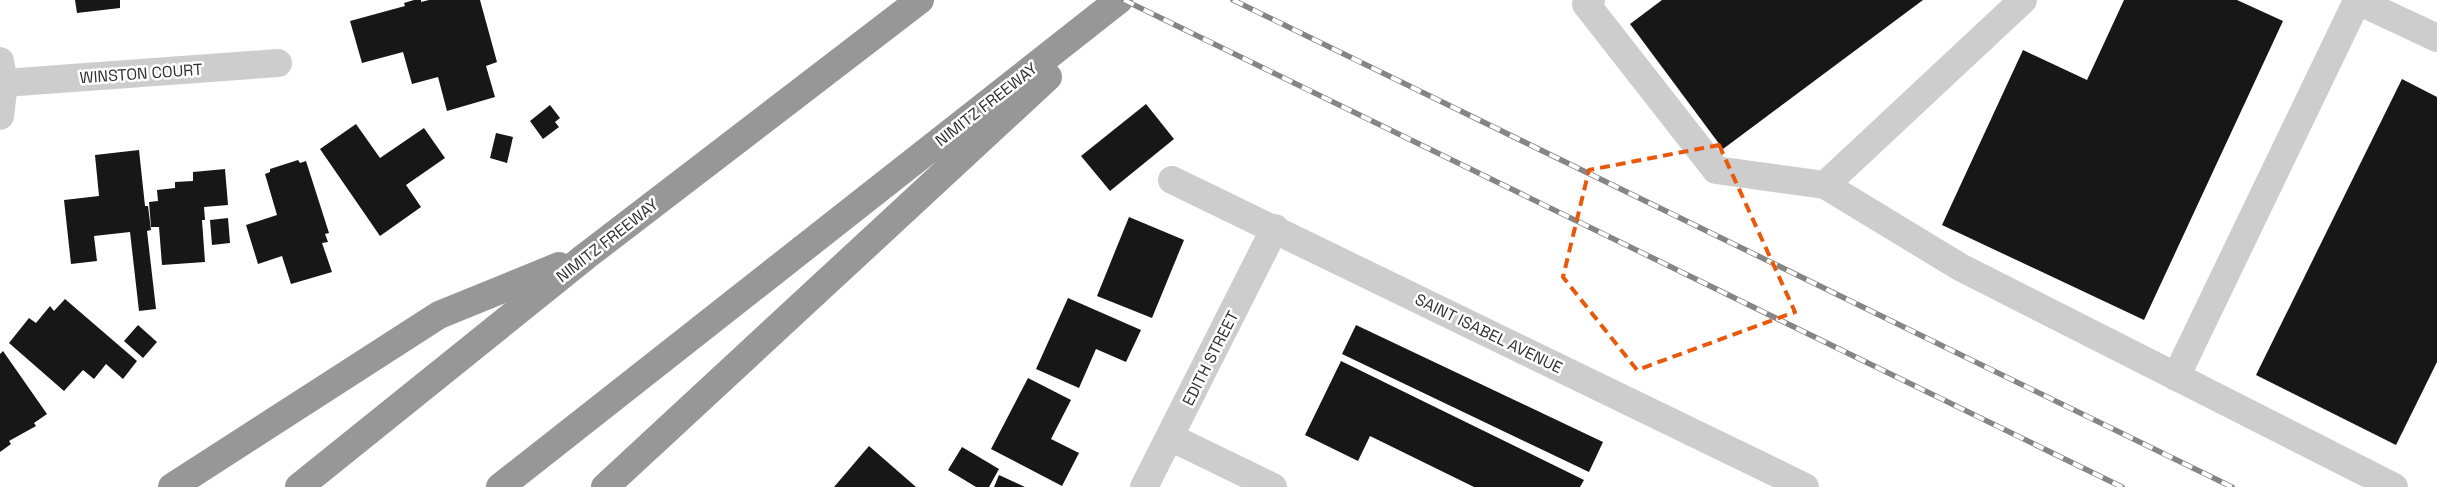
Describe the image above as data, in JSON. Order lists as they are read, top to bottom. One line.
{"streets":{"highway":["NIMITZ FREEWAY"],"street":["WINSTON COURT","SAINT ISABEL AVENUE","EDITH STREET"]},"crossings":[["SAINT ISABEL AVENUE","EDITH STREET"]]}
